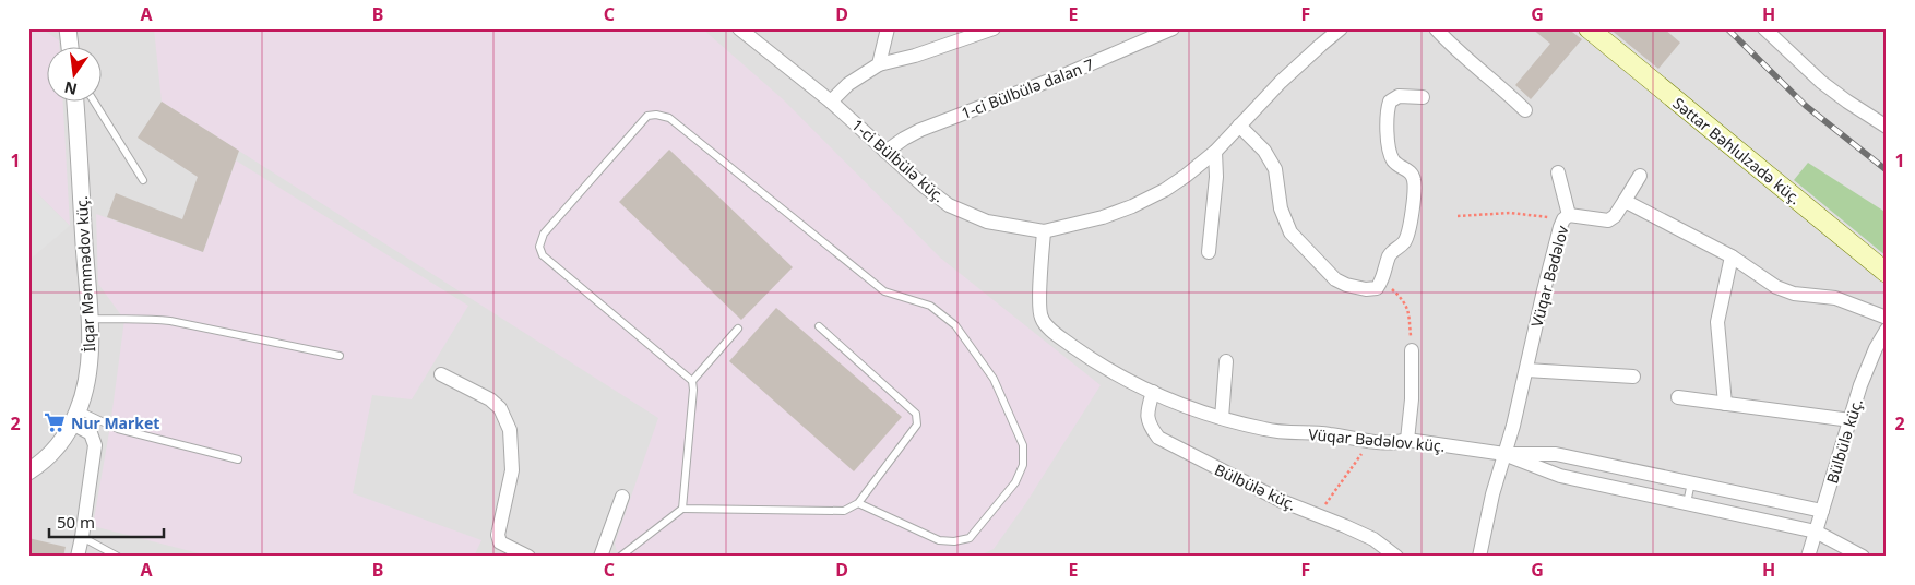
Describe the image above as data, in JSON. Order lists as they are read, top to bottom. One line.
{"streets":{"main road":["Səttar Bəhlulzadə küç."],"street":["1-ci Bülbülə dalan 7","1-ci Bülbülə küç.","İlqar Məmmədov küç.","Vüqar Bədəlov","Vüqar Bədəlov küç.","Bülbülə küç."]},"crossings":[["1-ci Bülbülə dalan 7","1-ci Bülbülə küç."],["1-ci Bülbülə küç.","Vüqar Bədəlov küç."],["Vüqar Bədəlov","Vüqar Bədəlov küç."],["Vüqar Bədəlov küç.","Bülbülə küç."]],"places":{"supermarket":["Nur Market"]},"scale_bar":"50 m","north":"bottom","grid":{"columns":["A","B","C","D","E","F","G","H"],"rows":["1","2"]}}
